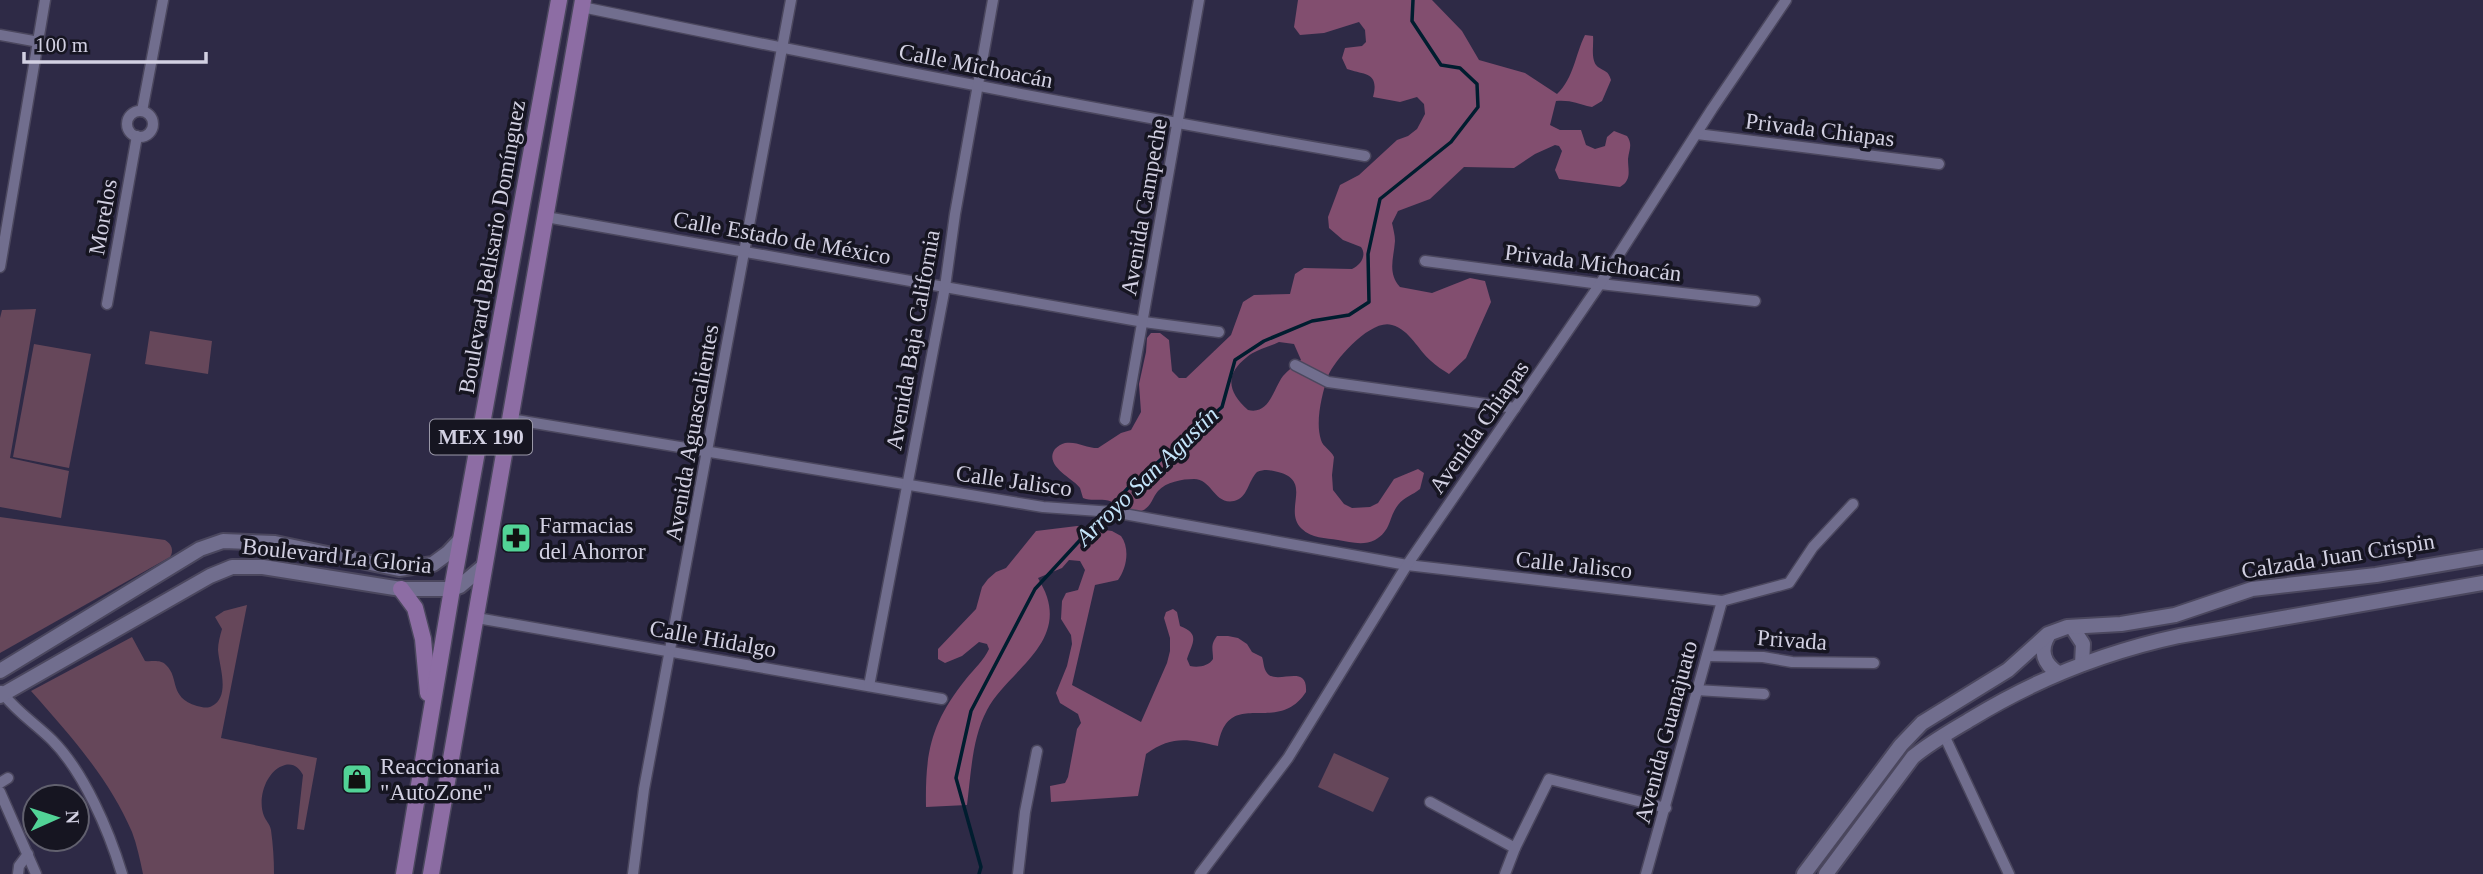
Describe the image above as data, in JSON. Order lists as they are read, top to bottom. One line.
{"streets":{"main road":["Boulevard Belisario Domínguez","MEX 190","Boulevard La Gloria","Calzada Juan Crispin"],"street":["Calle Michoacán","Privada Chiapas","Avenida Campeche","Morelos","Calle Estado de México","Privada Michoacán","Avenida Baja California","Avenida Chiapas","Avenida Aguascalientes","Calle Jalisco","Calle Hidalgo","Privada","Avenida Guanajuato"]},"crossings":[["Calle Michoacán","Avenida Campeche"],["Calle Michoacán","Boulevard Belisario Domínguez"],["Calle Michoacán","Avenida Baja California"],["Calle Michoacán","Avenida Aguascalientes"],["Privada Chiapas","Avenida Chiapas"],["Avenida Campeche","Calle Estado de México"],["Calle Estado de México","Boulevard Belisario Domínguez"],["Calle Estado de México","Avenida Baja California"],["Calle Estado de México","Avenida Aguascalientes"],["Boulevard Belisario Domínguez","Calle Jalisco"],["Boulevard Belisario Domínguez","Boulevard La Gloria"],["Boulevard Belisario Domínguez","Calle Hidalgo"],["Privada Michoacán","Avenida Chiapas"],["Avenida Baja California","Calle Jalisco"],["Avenida Baja California","Calle Hidalgo"],["Avenida Chiapas","Calle Jalisco"],["Avenida Aguascalientes","Calle Jalisco"],["Avenida Aguascalientes","Calle Hidalgo"],["Calle Jalisco","Avenida Guanajuato"],["Privada","Avenida Guanajuato"]],"water":["Arroyo San Agustín"],"places":{"pharmacy":["Farmacias del Ahorror"],"shop":["Reaccionaria \"AutoZone\""]},"scale_bar":"100 m","north":"right"}
